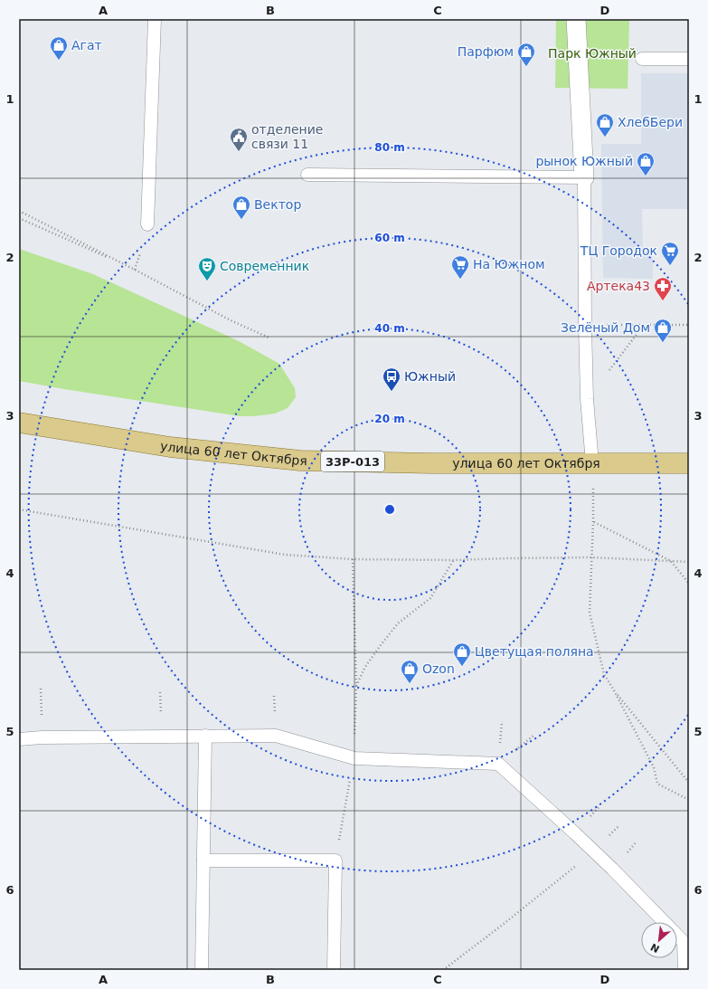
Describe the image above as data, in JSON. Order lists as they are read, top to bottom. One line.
{"streets":{"main road":["улица 60 лет Октября","33Р-013"]},"parks":["Парк Южный"],"places":{"shop":["Агат","Парфюм","ХлебБери","рынок Южный","Вектор","Зелёный Дом","Цветущая поляна","Ozon"],"public building":["отделение связи 11"],"supermarket":["ТЦ Городок","На Южном"],"theatre":["Современник"],"pharmacy":["Артека43"],"bus stop":["Южный"]},"north":"bottom left","grid":{"columns":["A","B","C","D"],"rows":["1","2","3","4","5","6"]},"rings":["80 m","60 m","40 m","20 m"]}
